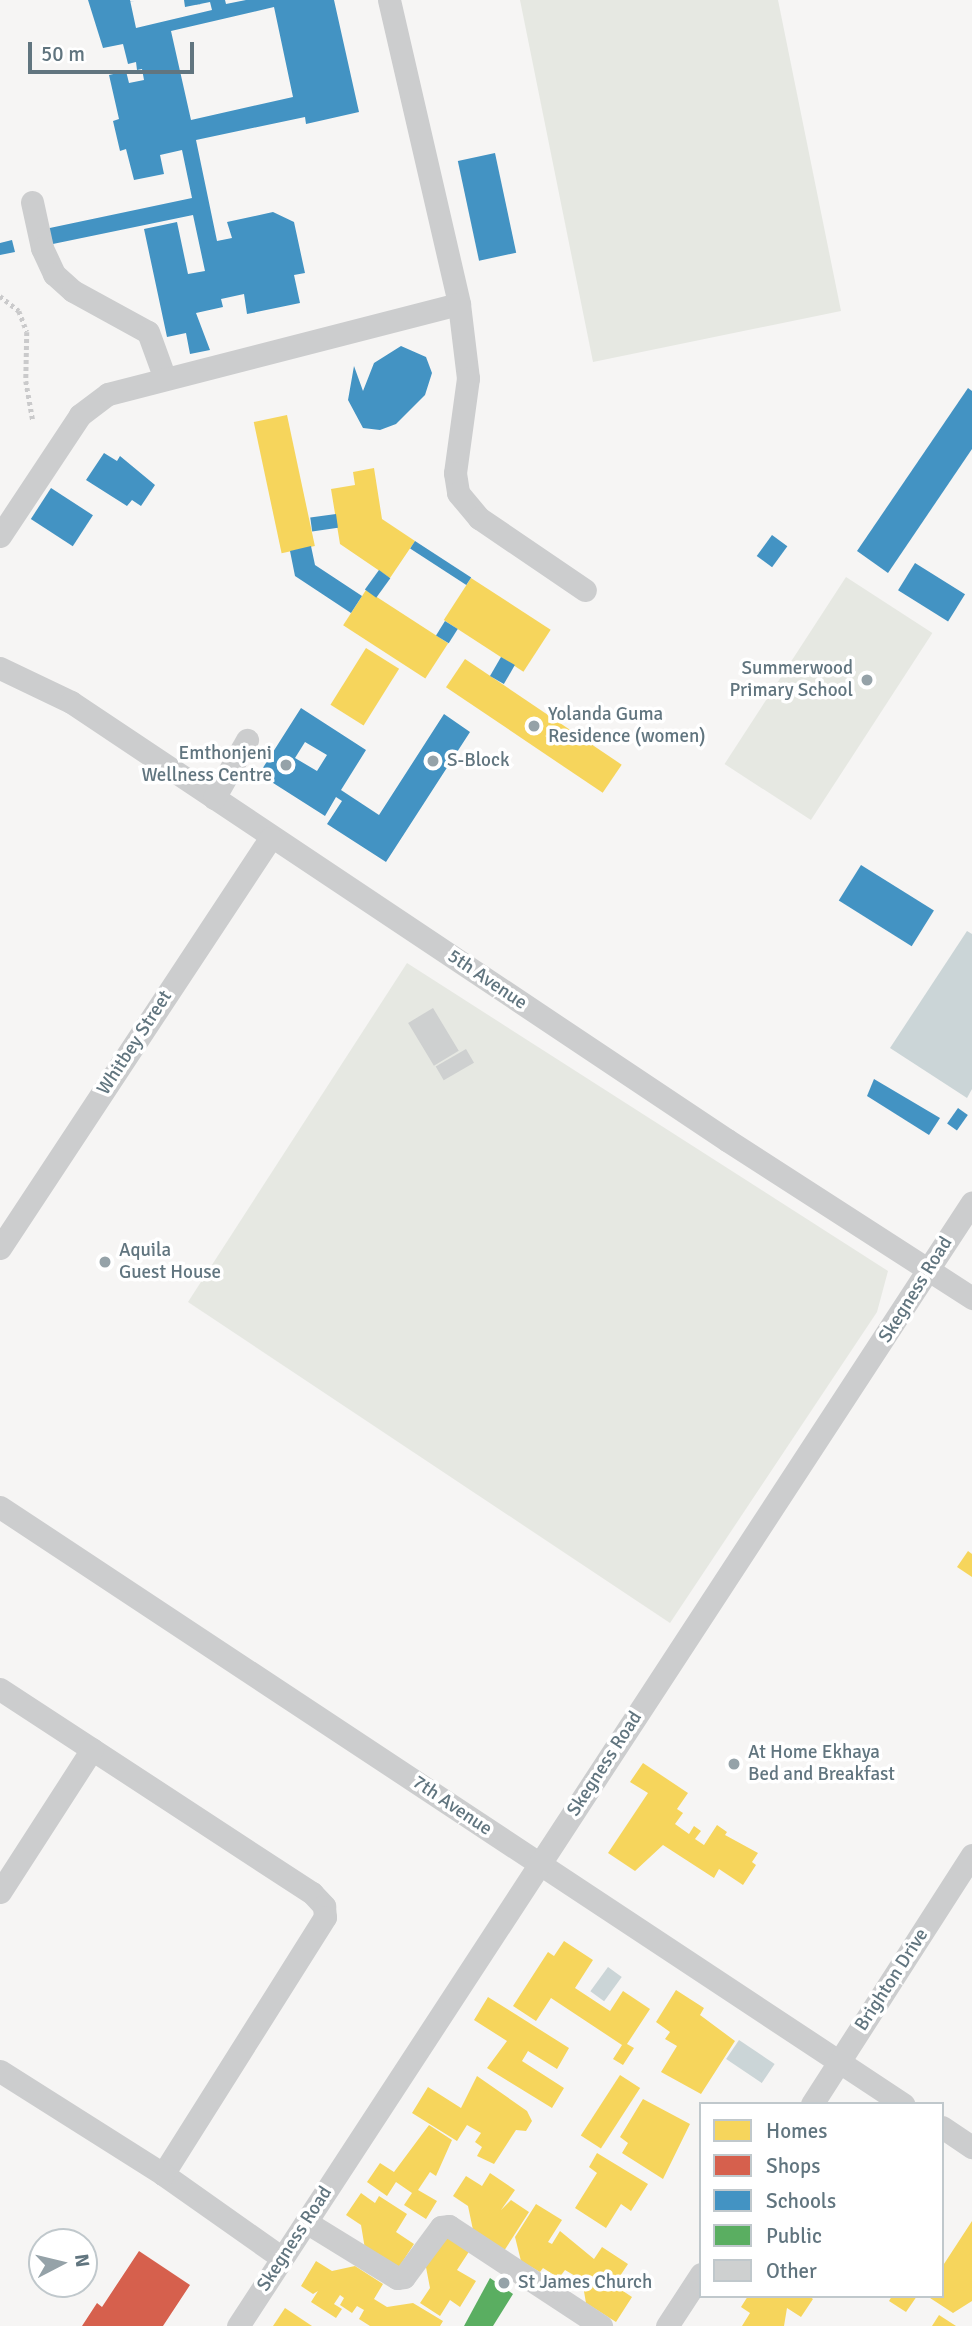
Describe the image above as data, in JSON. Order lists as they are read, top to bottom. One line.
{"streets":{"street":["5th Avenue","Whitbey Street","Skegness Road","7th Avenue","Brighton Drive"]},"crossings":[["5th Avenue","Whitbey Street"],["5th Avenue","Skegness Road"],["Skegness Road","7th Avenue"],["7th Avenue","Brighton Drive"]],"places":["Summerwood Primary School","Yolanda Guma Residence (women)","S-Block","Emthonjeni Wellness Centre","Aquila Guest House","At Home Ekhaya Bed and Breakfast","St James Church"],"legend":["Homes","Shops","Schools","Public","Other"],"scale_bar":"50 m","north":"right"}
